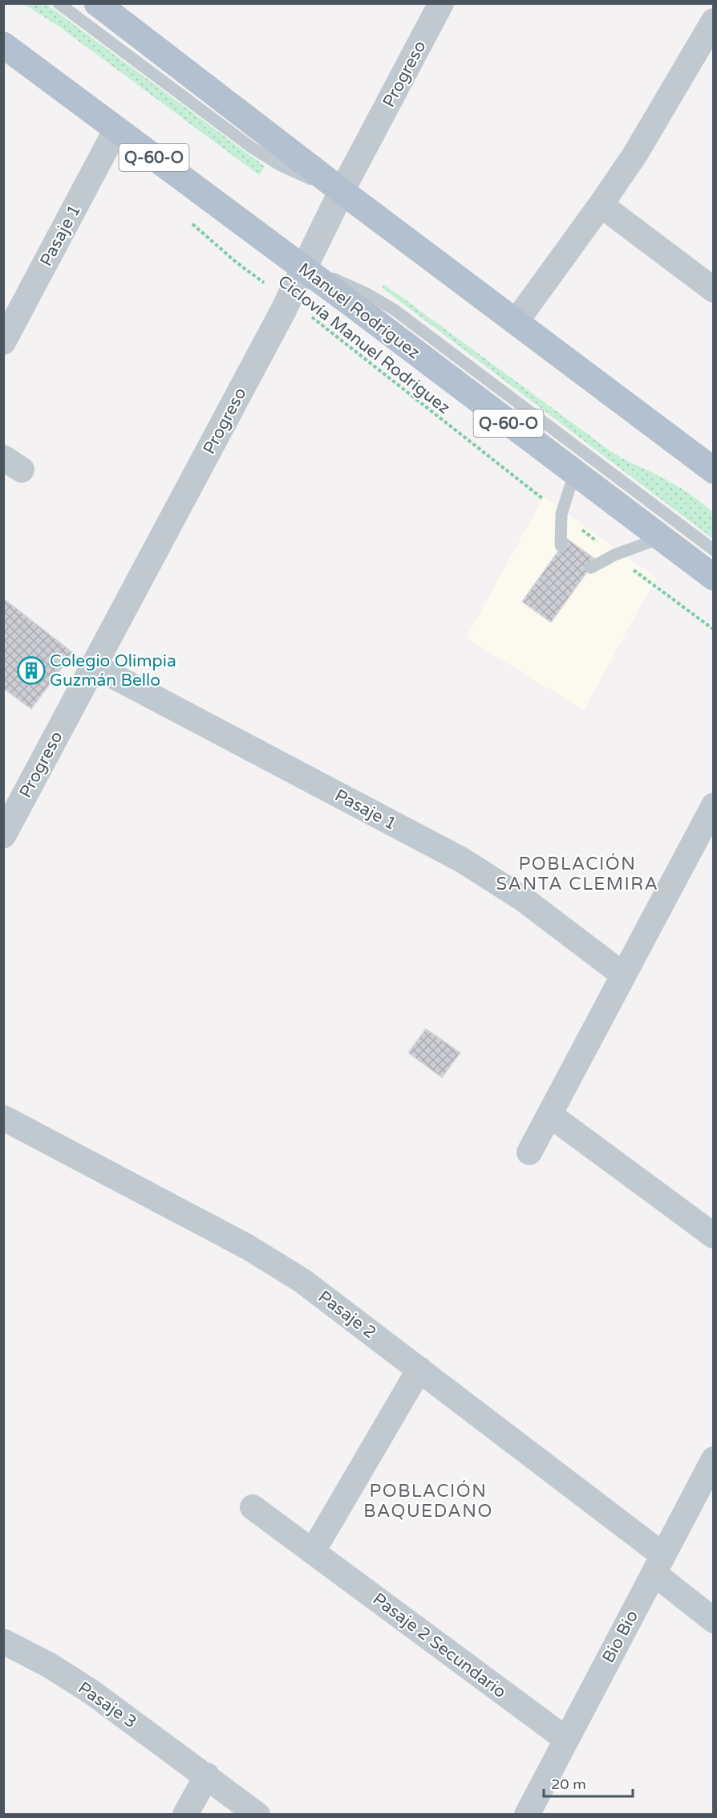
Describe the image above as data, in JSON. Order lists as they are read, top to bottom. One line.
{"streets":{"main road":["Q-60-O","Manuel Rodríguez"],"street":["Progreso","Pasaje 1","Pasaje 2","Bio Bio","Pasaje 2 Secundario","Pasaje 3"],"path":["Ciclovía Manuel Rodriguez"]},"crossings":[["Progreso","Pasaje 1"],["Progreso","Manuel Rodríguez"],["Pasaje 1","Manuel Rodríguez"],["Pasaje 2","Bio Bio"],["Bio Bio","Pasaje 2 Secundario"]],"districts":["POBLACIÓN SANTA CLEMIRA","POBLACIÓN BAQUEDANO"],"places":{"building":["Colegio Olimpia Guzmán Bello"]},"scale_bar":"20 m"}
